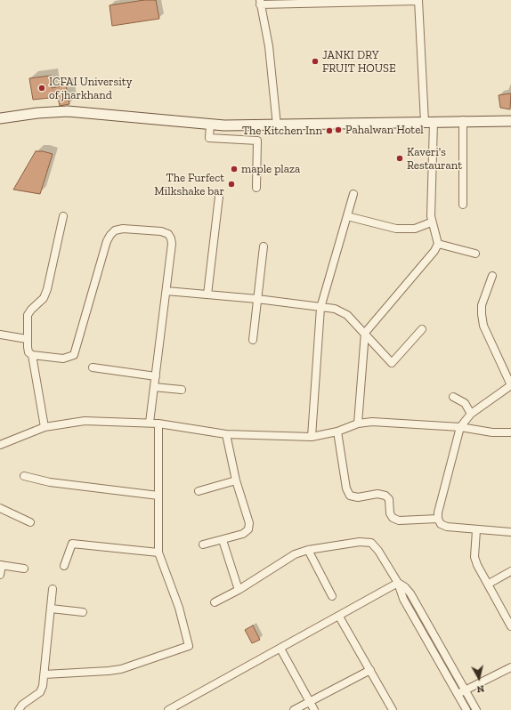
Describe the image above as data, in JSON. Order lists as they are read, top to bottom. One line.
{"places":["JANKI DRY FRUIT HOUSE","ICFAI University of jharkhand","Pahalwan Hotel","The Kitchen Inn","Kaveri's Restaurant","maple plaza","The Furfect Milkshake bar"],"north":"bottom"}
